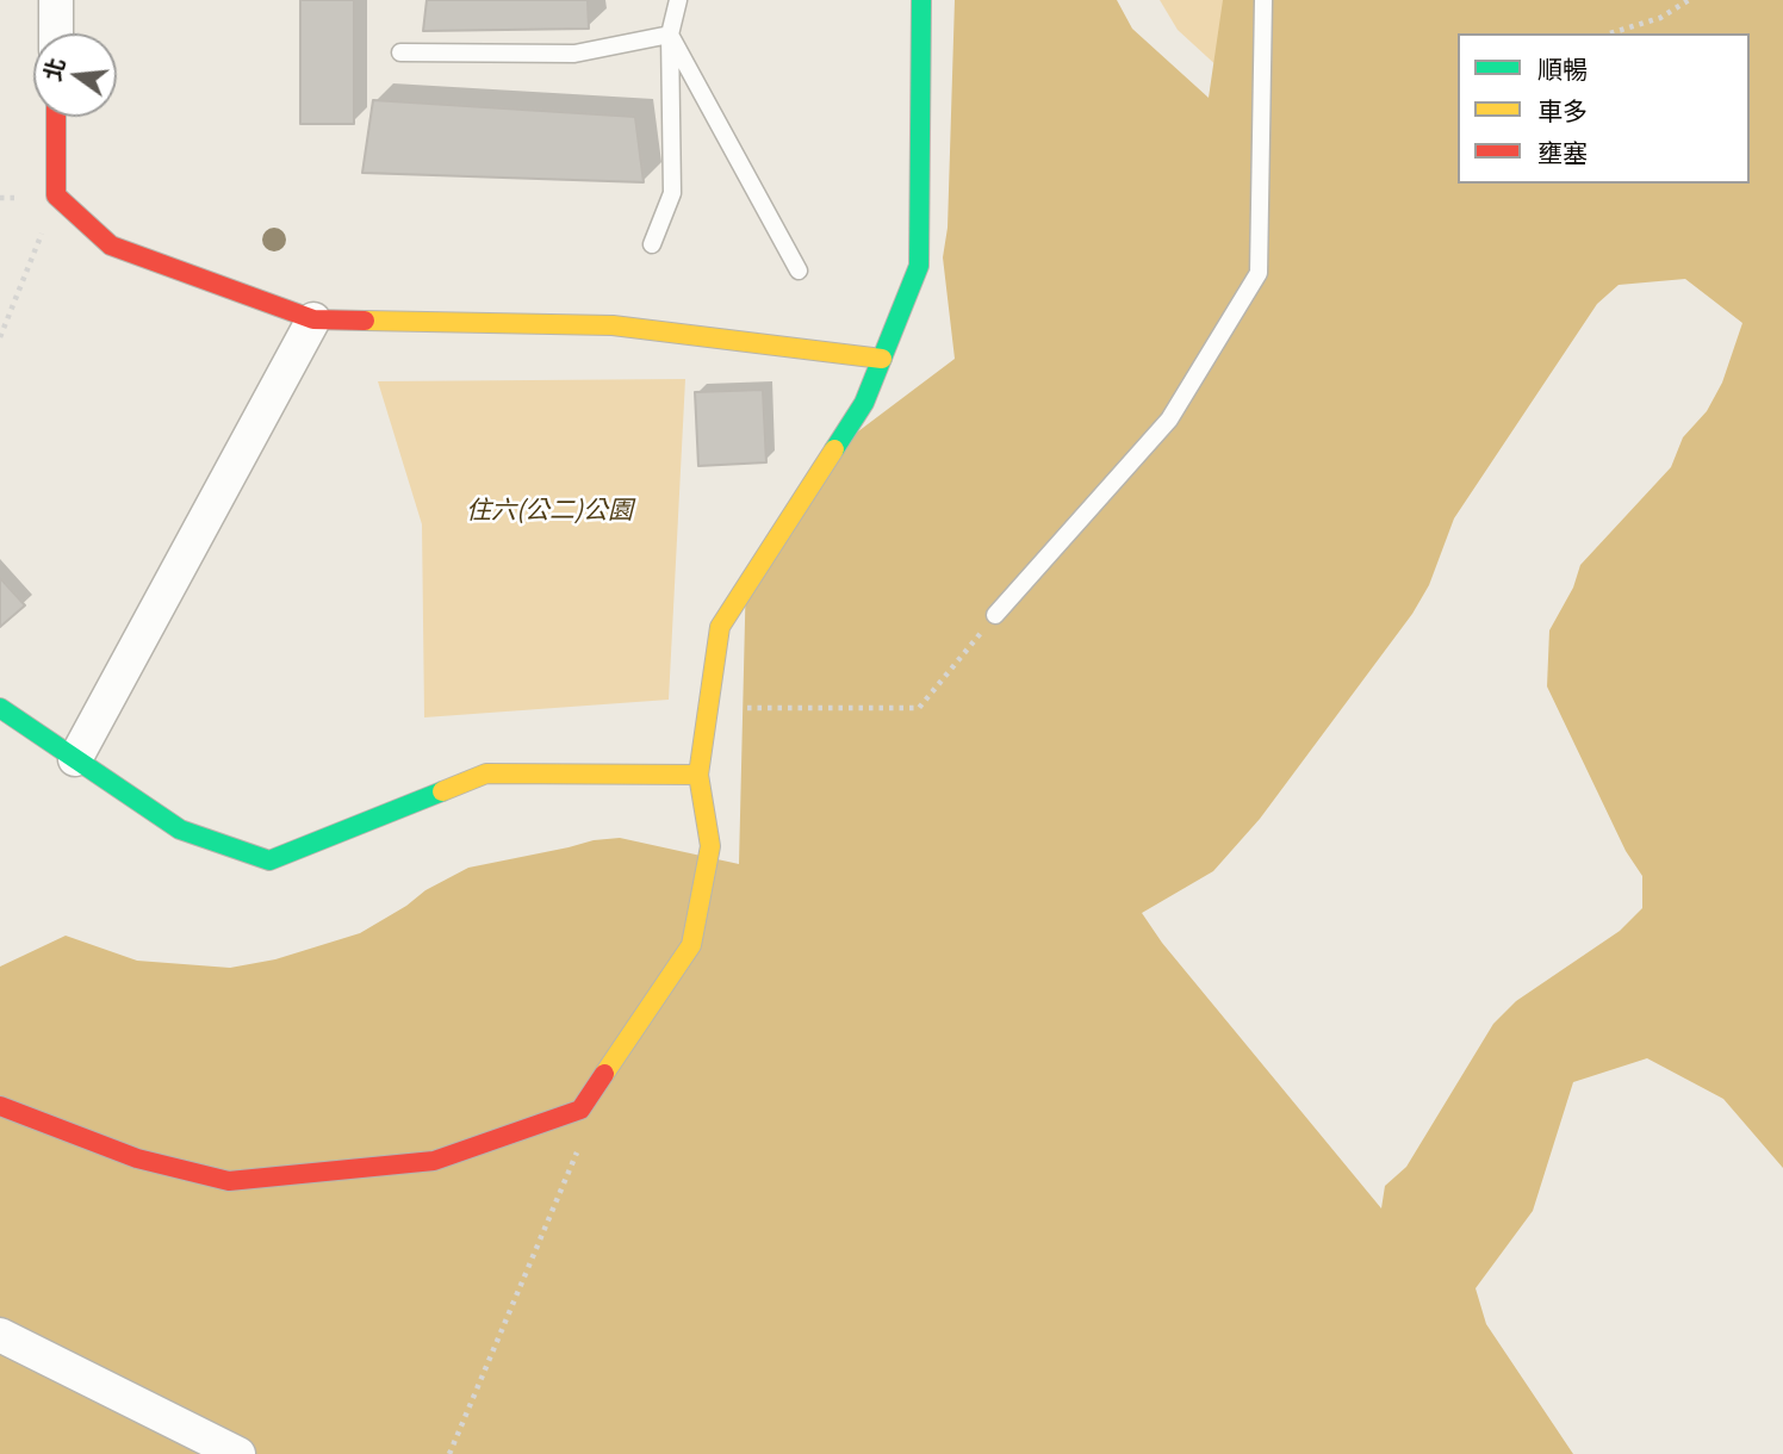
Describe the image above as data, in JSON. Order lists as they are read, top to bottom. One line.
{"parks":["住六(公二)公園"],"legend":["順暢","車多","壅塞"],"north":"left"}
